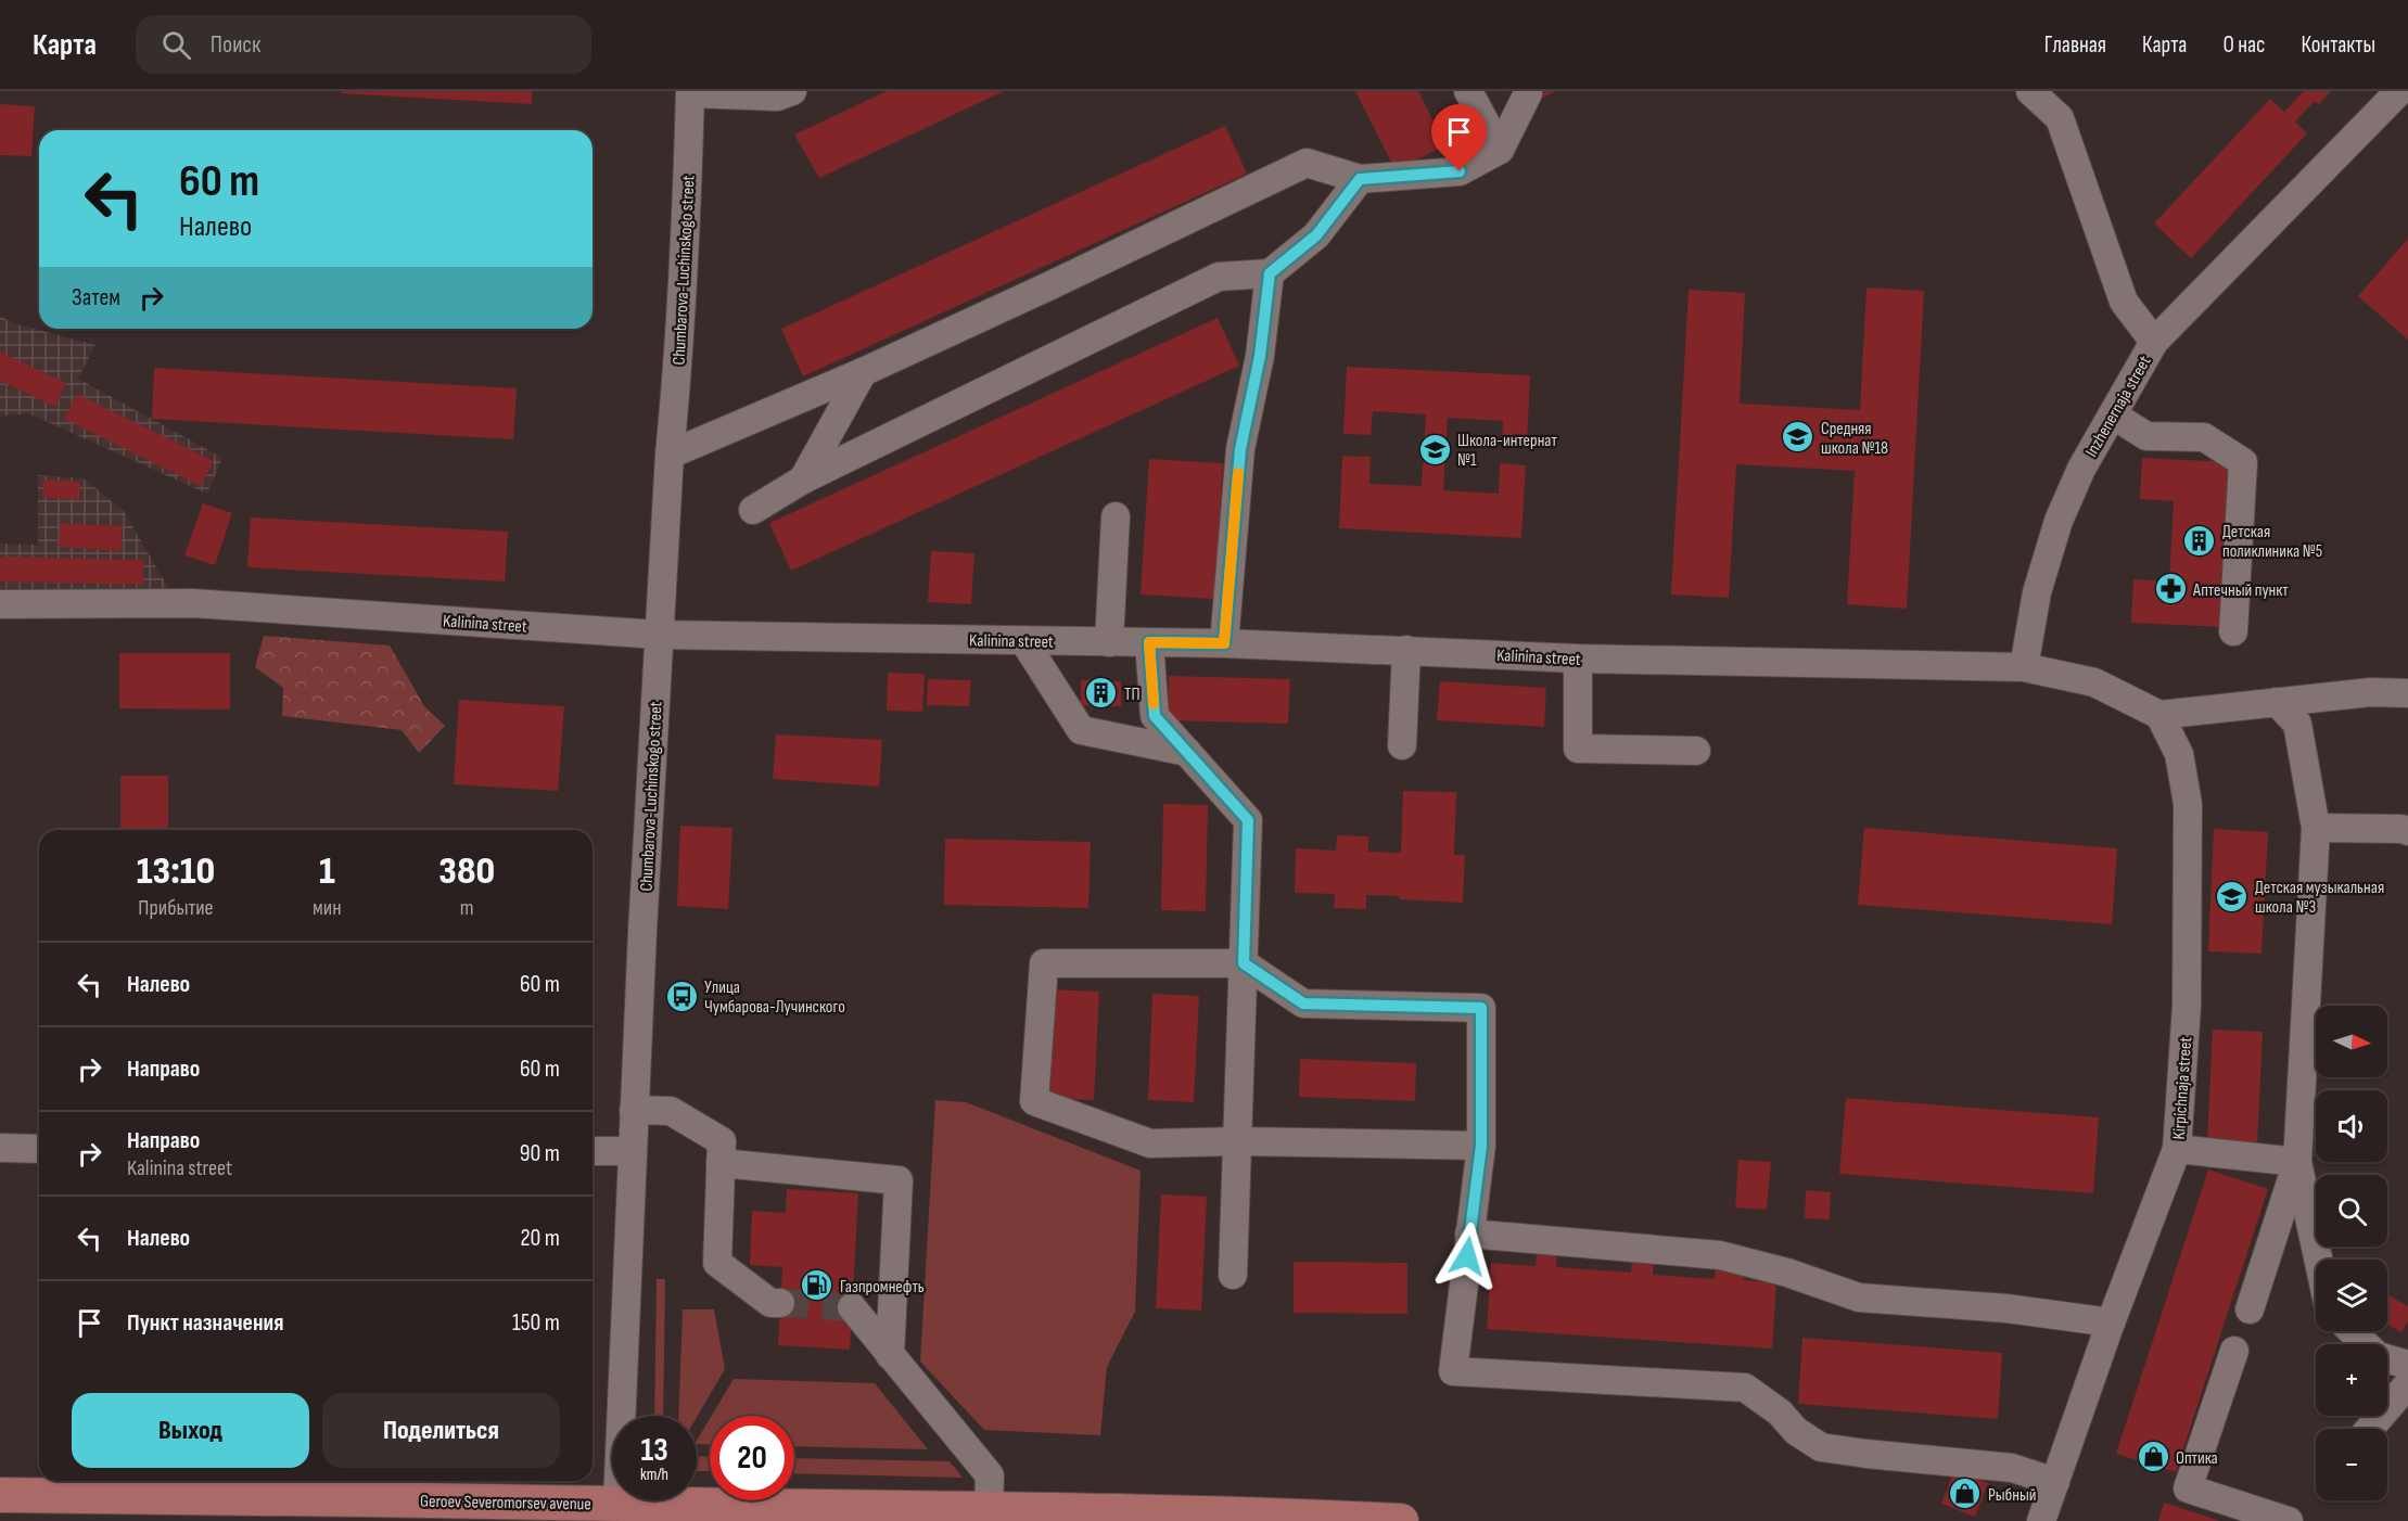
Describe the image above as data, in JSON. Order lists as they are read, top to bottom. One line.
{"streets":{"main road":["Geroev Severomorsev avenue"],"street":["Chumbarova-Luchinskogo street","Inzhenernaja street","Kalinina street","Kirpichnaja street"]},"crossings":[["Chumbarova-Luchinskogo street","Kalinina street"],["Chumbarova-Luchinskogo street","Geroev Severomorsev avenue"],["Inzhenernaja street","Kalinina street"]],"places":{"school or university":["Средняя школа №18","Школа-интернат №1","Детская музыкальная школа №3"],"building":["Детская поликлиника №5","ТП"],"pharmacy":["Аптечный пункт"],"bus stop":["Улица Чумбарова-Лучинского"],"fuel station":["Газпромнефть"],"shop":["Оптика","Рыбный"]},"north":"right","page":{"header":"Карта","search":"Поиск","nav":["Главная","Карта","О нас","Контакты"],"turn":["60 m","Налево"],"then":"Затем","eta":["13:10","Прибытие","1","мин","380","m"],"list":[{"name":"Налево","value":"60 m"},{"name":"Направо","value":"60 m"},{"name":"Направо","note":"Kalinina street","value":"90 m"},{"name":"Налево","value":"20 m"},{"name":"Пункт назначения","value":"150 m"}],"map_buttons":["+","−"],"buttons":["Выход","Поделиться"],"speed":"13 km/h","limit":"20"}}
